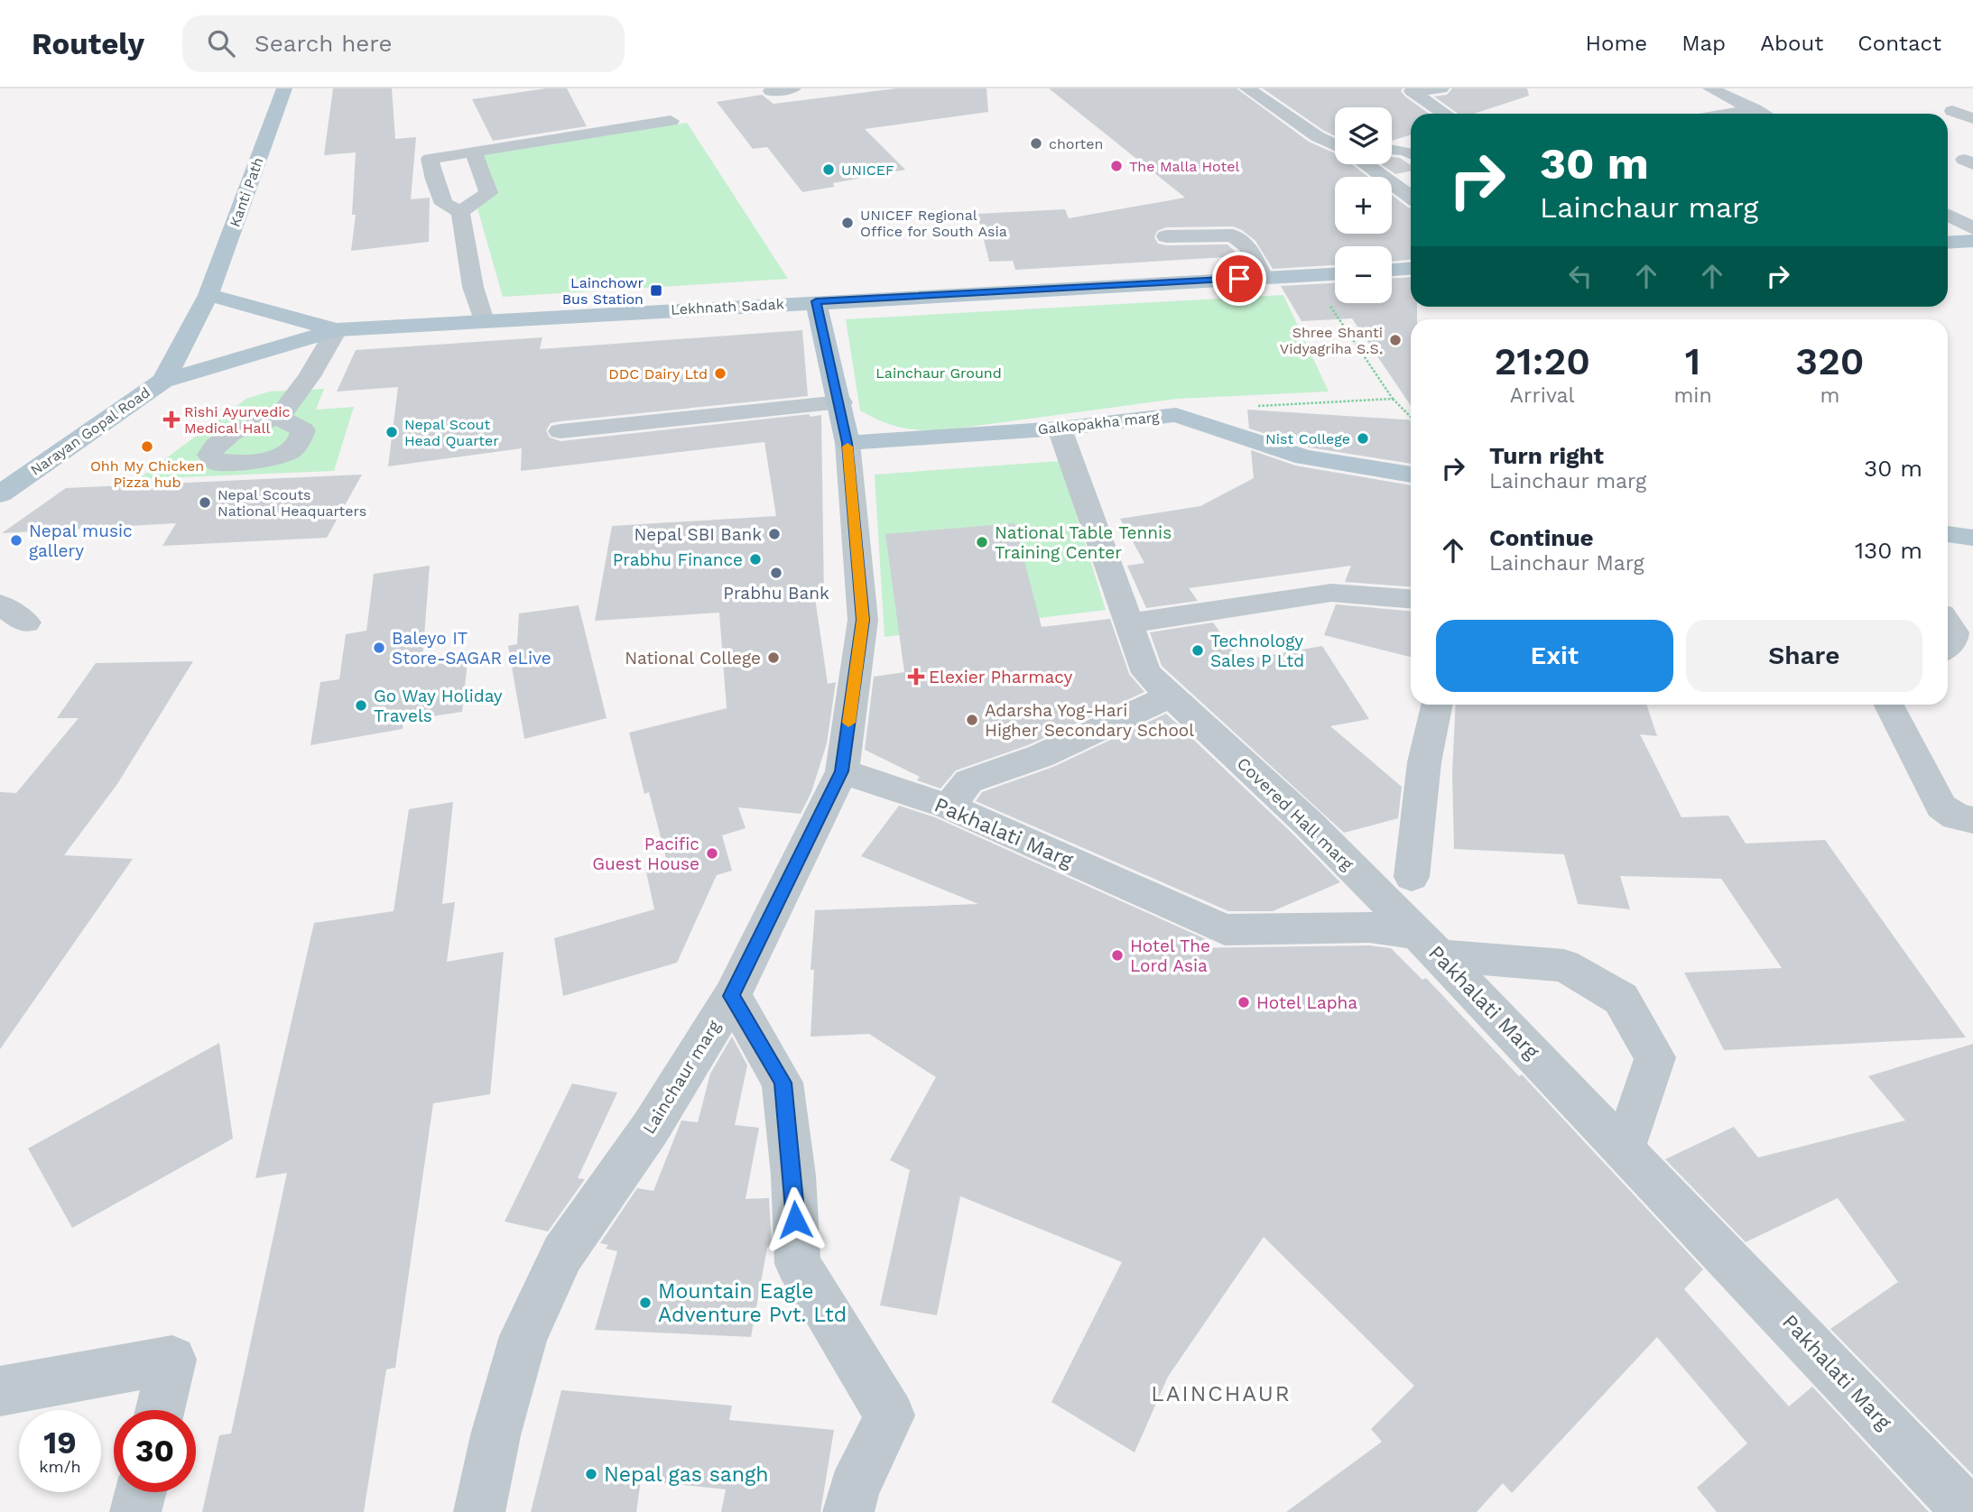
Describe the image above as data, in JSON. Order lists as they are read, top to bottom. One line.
{"streets":{"main road":["Kanti Path","Lekhnath Sadak","Galkopakha marg","Narayan Gopal Road"],"street":["Covered Hall marg","Pakhalati Marg","Lainchaur marg"]},"crossings":[["Kanti Path","Lekhnath Sadak"],["Kanti Path","Narayan Gopal Road"],["Lekhnath Sadak","Narayan Gopal Road"],["Galkopakha marg","Covered Hall marg"],["Galkopakha marg","Lainchaur marg"],["Covered Hall marg","Pakhalati Marg"],["Pakhalati Marg","Lainchaur marg"]],"districts":["LAINCHAUR"],"parks":["Lainchaur Ground"],"places":{"other":["chorten","The Malla Hotel","UNICEF","UNICEF Regional Office for South Asia","Shree Shanti Vidyagriha S.S.","DDC Dairy Ltd","Nepal Scout Head Quarter","Nist College","Ohh My Chicken Pizza hub","Nepal Scouts National Heaquarters","Nepal SBI Bank","Nepal music gallery","National Table Tennis Training Center","Prabhu Finance","Prabhu Bank","Baleyo IT Store-SAGAR eLive","Technology Sales P Ltd","National College","Go Way Holiday Travels","Adarsha Yog-Hari Higher Secondary School","Pacific Guest House","Hotel The Lord Asia","Hotel Lapha","Mountain Eagle Adventure Pvt. Ltd","Nepal gas sangh"],"transit":["Lainchowr Bus Station"],"health":["Rishi Ayurvedic Medical Hall","Elexier Pharmacy"]},"page":{"header":"Routely","search":"Search here","nav":["Home","Map","About","Contact"],"map_buttons":["+","−"],"turn":["30 m","Lainchaur marg"],"eta":["21:20","Arrival","1","min","320","m"],"list":[{"name":"Turn right","note":"Lainchaur marg","value":"30 m"},{"name":"Continue","note":"Lainchaur Marg","value":"130 m"}],"buttons":["Exit","Share"],"speed":"19 km/h","limit":"30"}}
